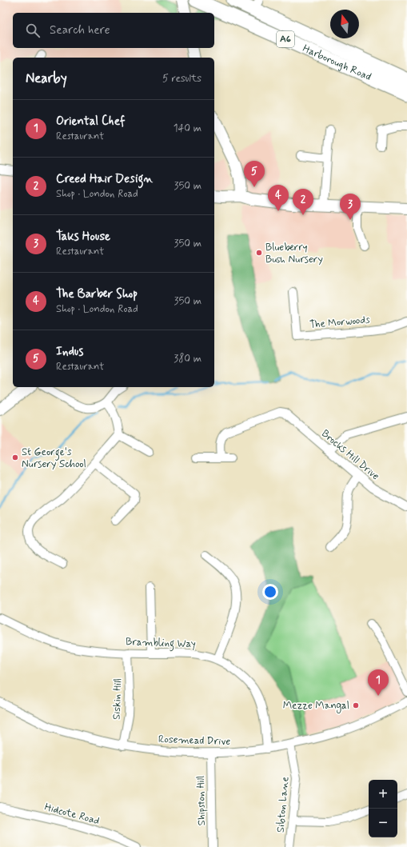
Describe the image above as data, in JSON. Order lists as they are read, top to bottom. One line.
{"streets":{"highway":["A6","Harborough Road"],"street":["The Morwoods","Brocks Hill Drive","Brambling Way","Siskin Hill","Rosemead Drive","Shipston Hill","Sibton Lane","Hidcote Road"]},"crossings":[["A6","Harborough Road"],["Brambling Way","Siskin Hill"],["Brambling Way","Rosemead Drive"],["Siskin Hill","Rosemead Drive"],["Rosemead Drive","Shipston Hill"],["Rosemead Drive","Sibton Lane"]],"places":["Blueberry Bush Nursery","St George's Nursery School","Mezze Mangal"],"north":"top","page":{"search":"Search here","heading":["Nearby","5 results"],"list":[{"mark":"1","name":"Oriental Chef","note":"Restaurant","value":"140 m"},{"mark":"2","name":"Creed Hair Design","note":"Shop · London Road","value":"350 m"},{"mark":"3","name":"Taks House","note":"Restaurant","value":"350 m"},{"mark":"4","name":"The Barber Shop","note":"Shop · London Road","value":"350 m"},{"mark":"5","name":"Indus","note":"Restaurant","value":"380 m"}],"pins":["5","4","2","3","1"],"map_buttons":["+","−"]}}
